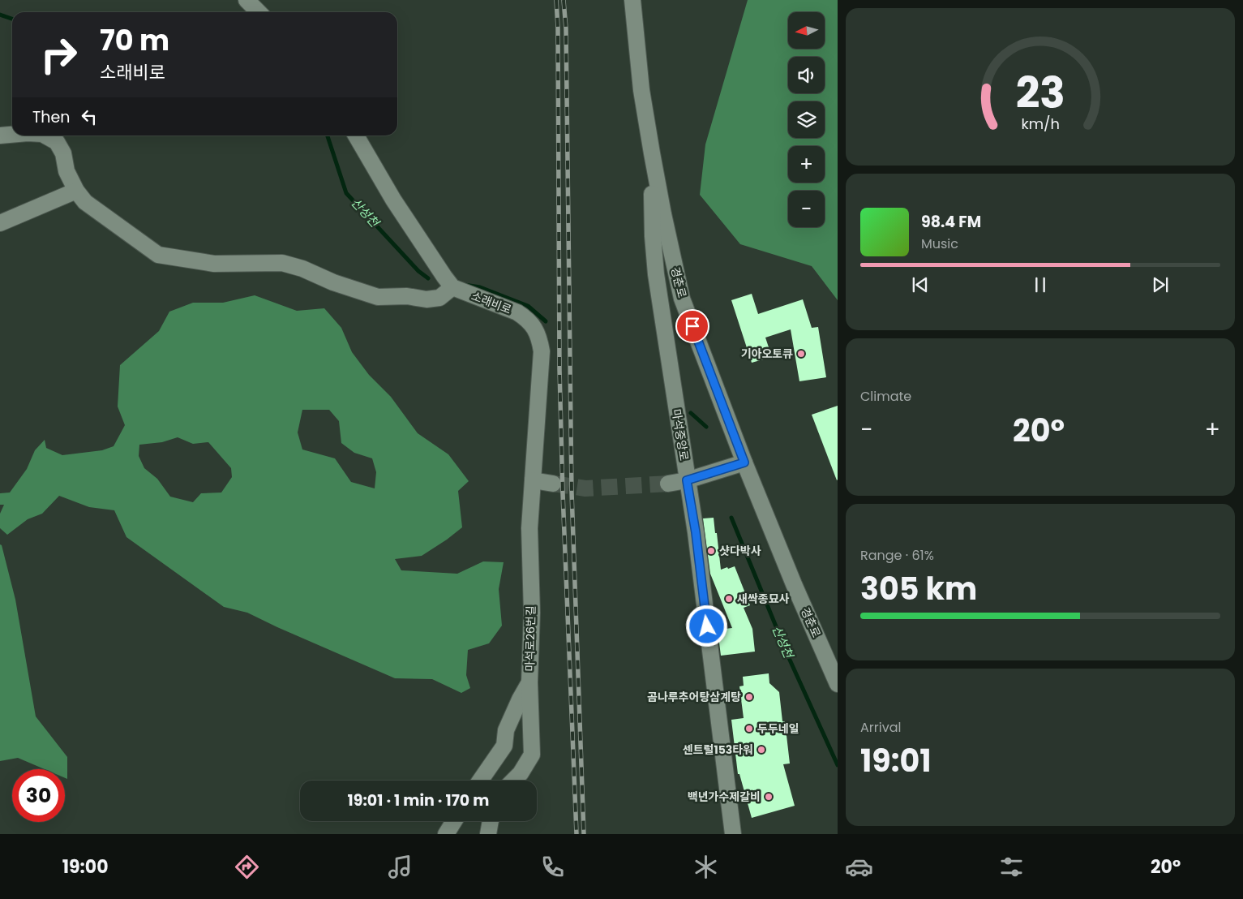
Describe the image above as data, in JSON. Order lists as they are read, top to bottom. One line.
{"streets":{"street":["경춘로","소래비로","마석중앙로","마석로26번길"]},"crossings":[["경춘로","마석중앙로"],["소래비로","마석로26번길"]],"water":["산성천"],"places":["기아오토큐","샷다박사","새싹종묘사","곰나루추어탕삼계탕","두두네일","센트럴153타워","백년가수제갈비"],"north":"left","page":{"map_buttons":["+","−"],"turn":["70 m","소래비로"],"then":"Then","song":["98.4 FM","Music"],"tile":["Climate",["Range · 61%","305 km"],["Arrival","19:01"]],"heat":["−","20°","+"],"limit":"30","trip":"19:01 · 1 min · 170 m","tabs":["19:00","20°"],"gauge":["23","km/h"]}}
